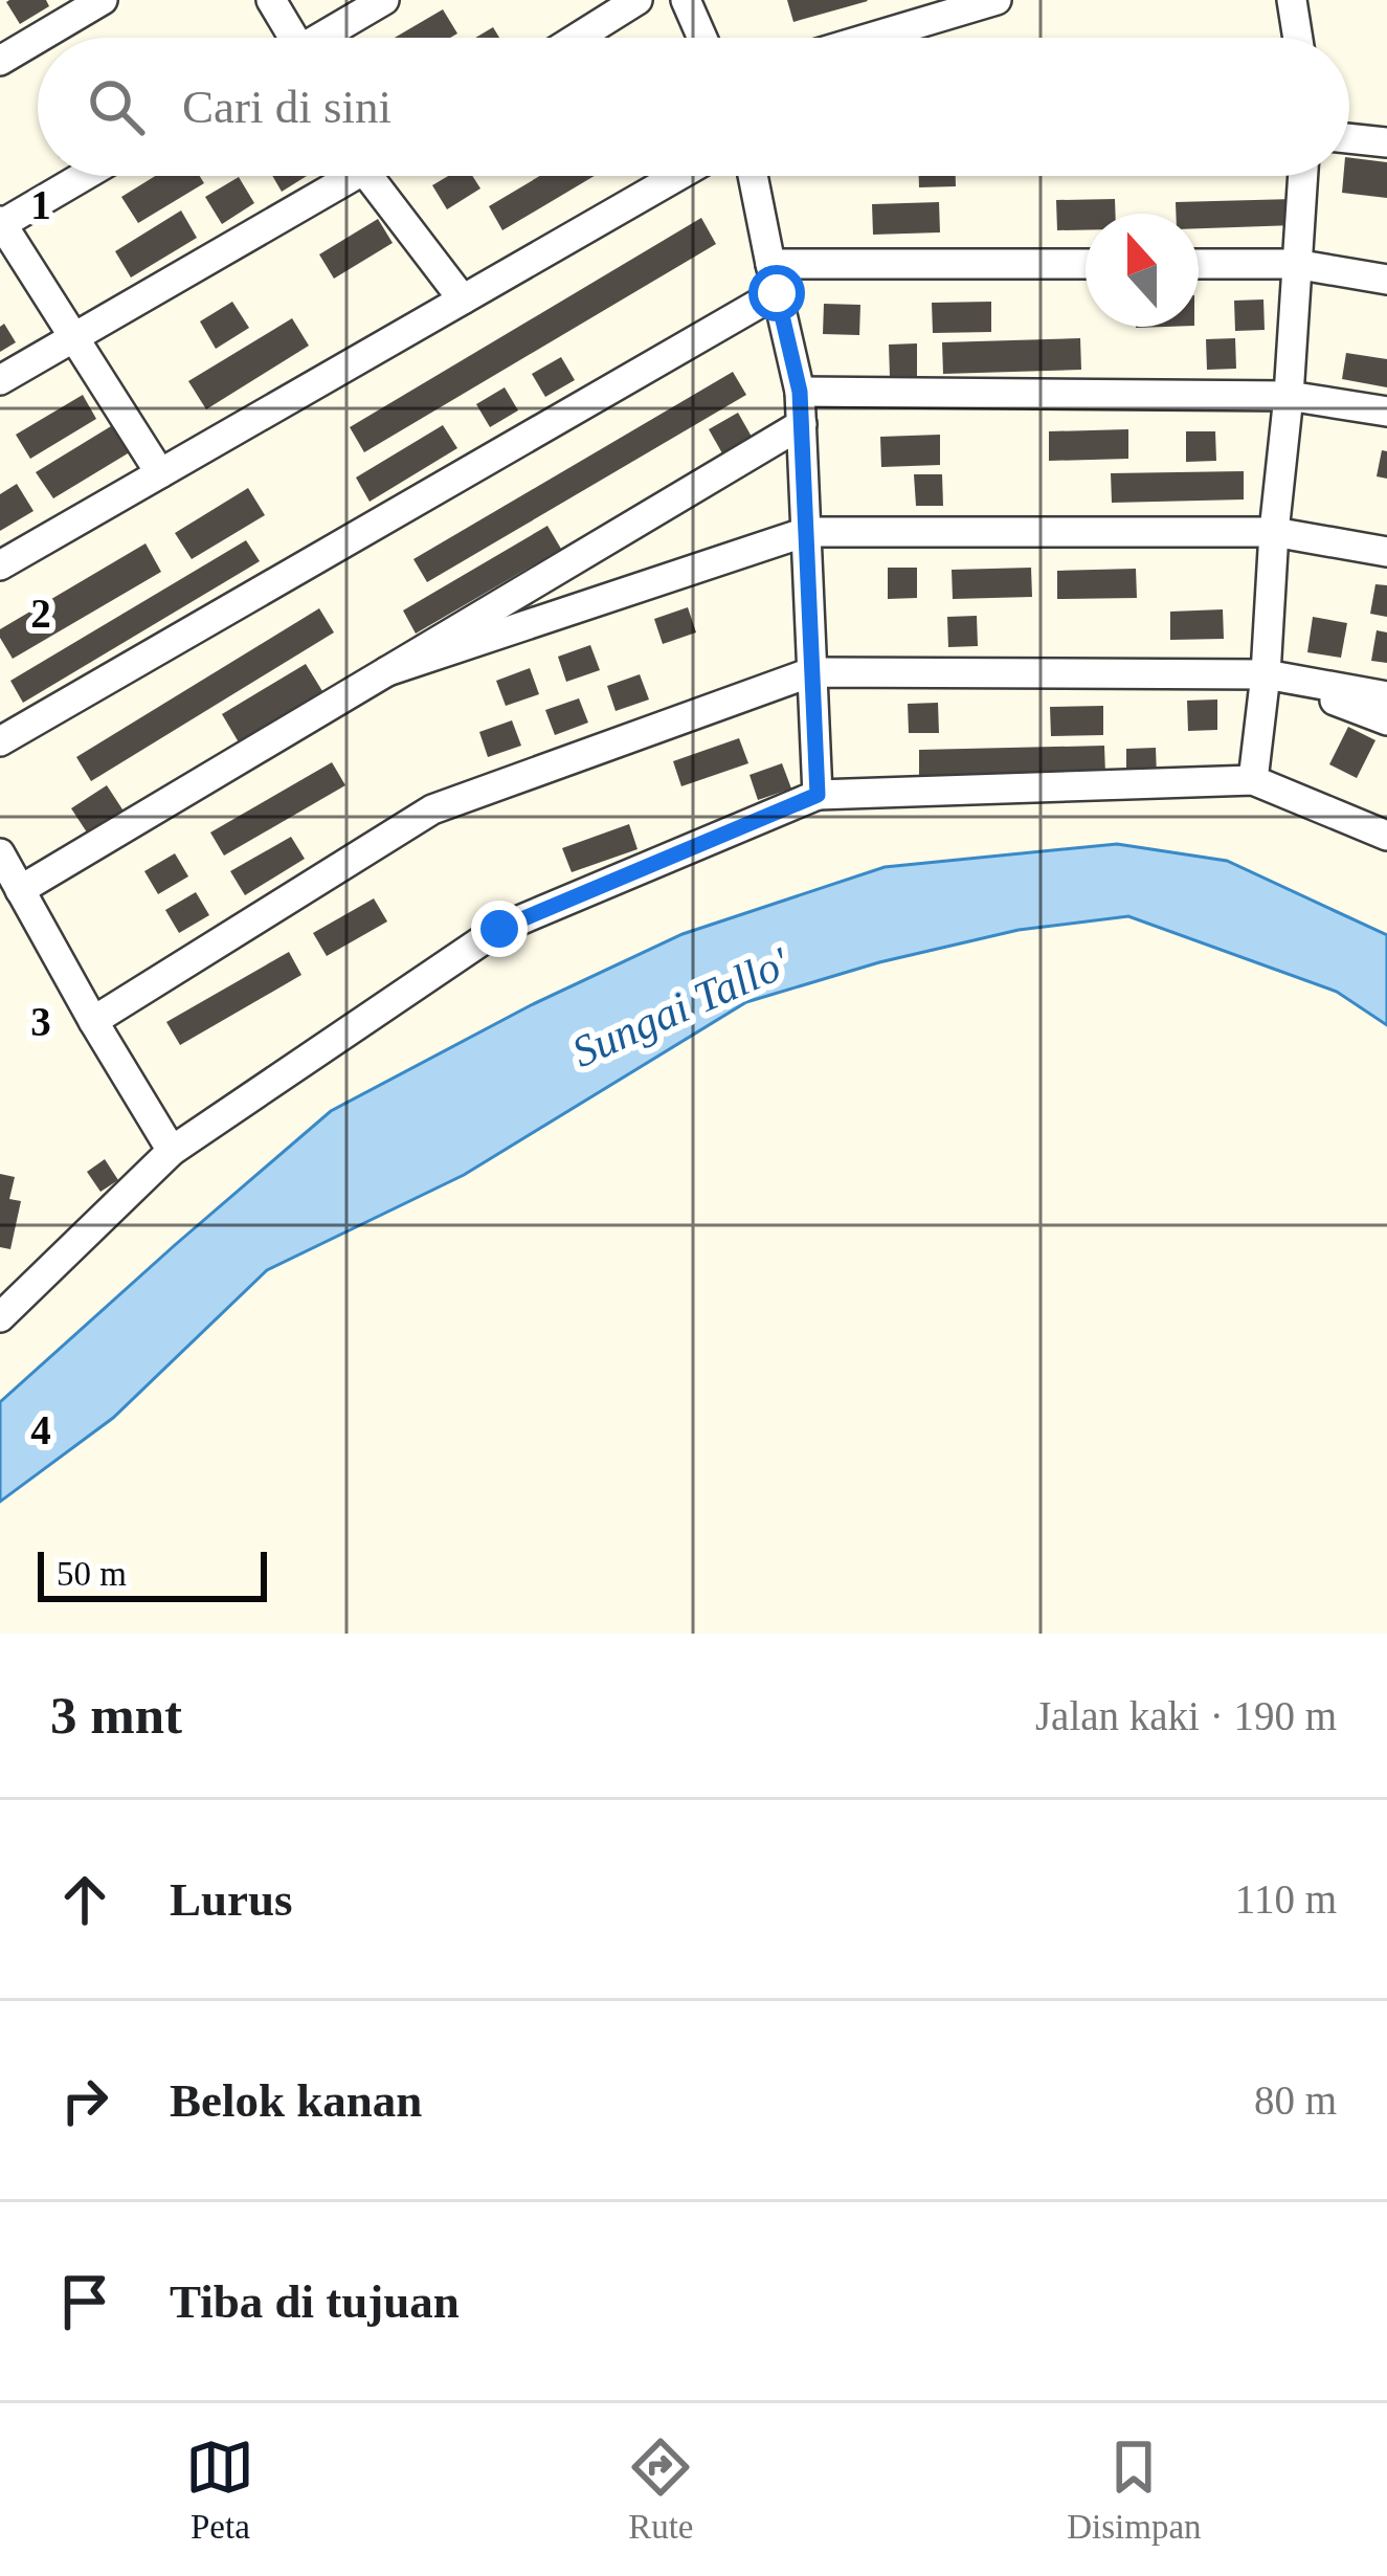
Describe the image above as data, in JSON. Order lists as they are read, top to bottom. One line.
{"water":["Sungai Tallo'"],"scale_bar":"50 m","north":"top","page":{"search":"Cari di sini","scale":"50 m","heading":["3 mnt","Jalan kaki · 190 m"],"list":[["Lurus","110 m"],["Belok kanan","80 m"],"Tiba di tujuan"],"nav":["Peta","Rute","Disimpan"]},"grid":{"rows":["1","2","3","4"]}}
